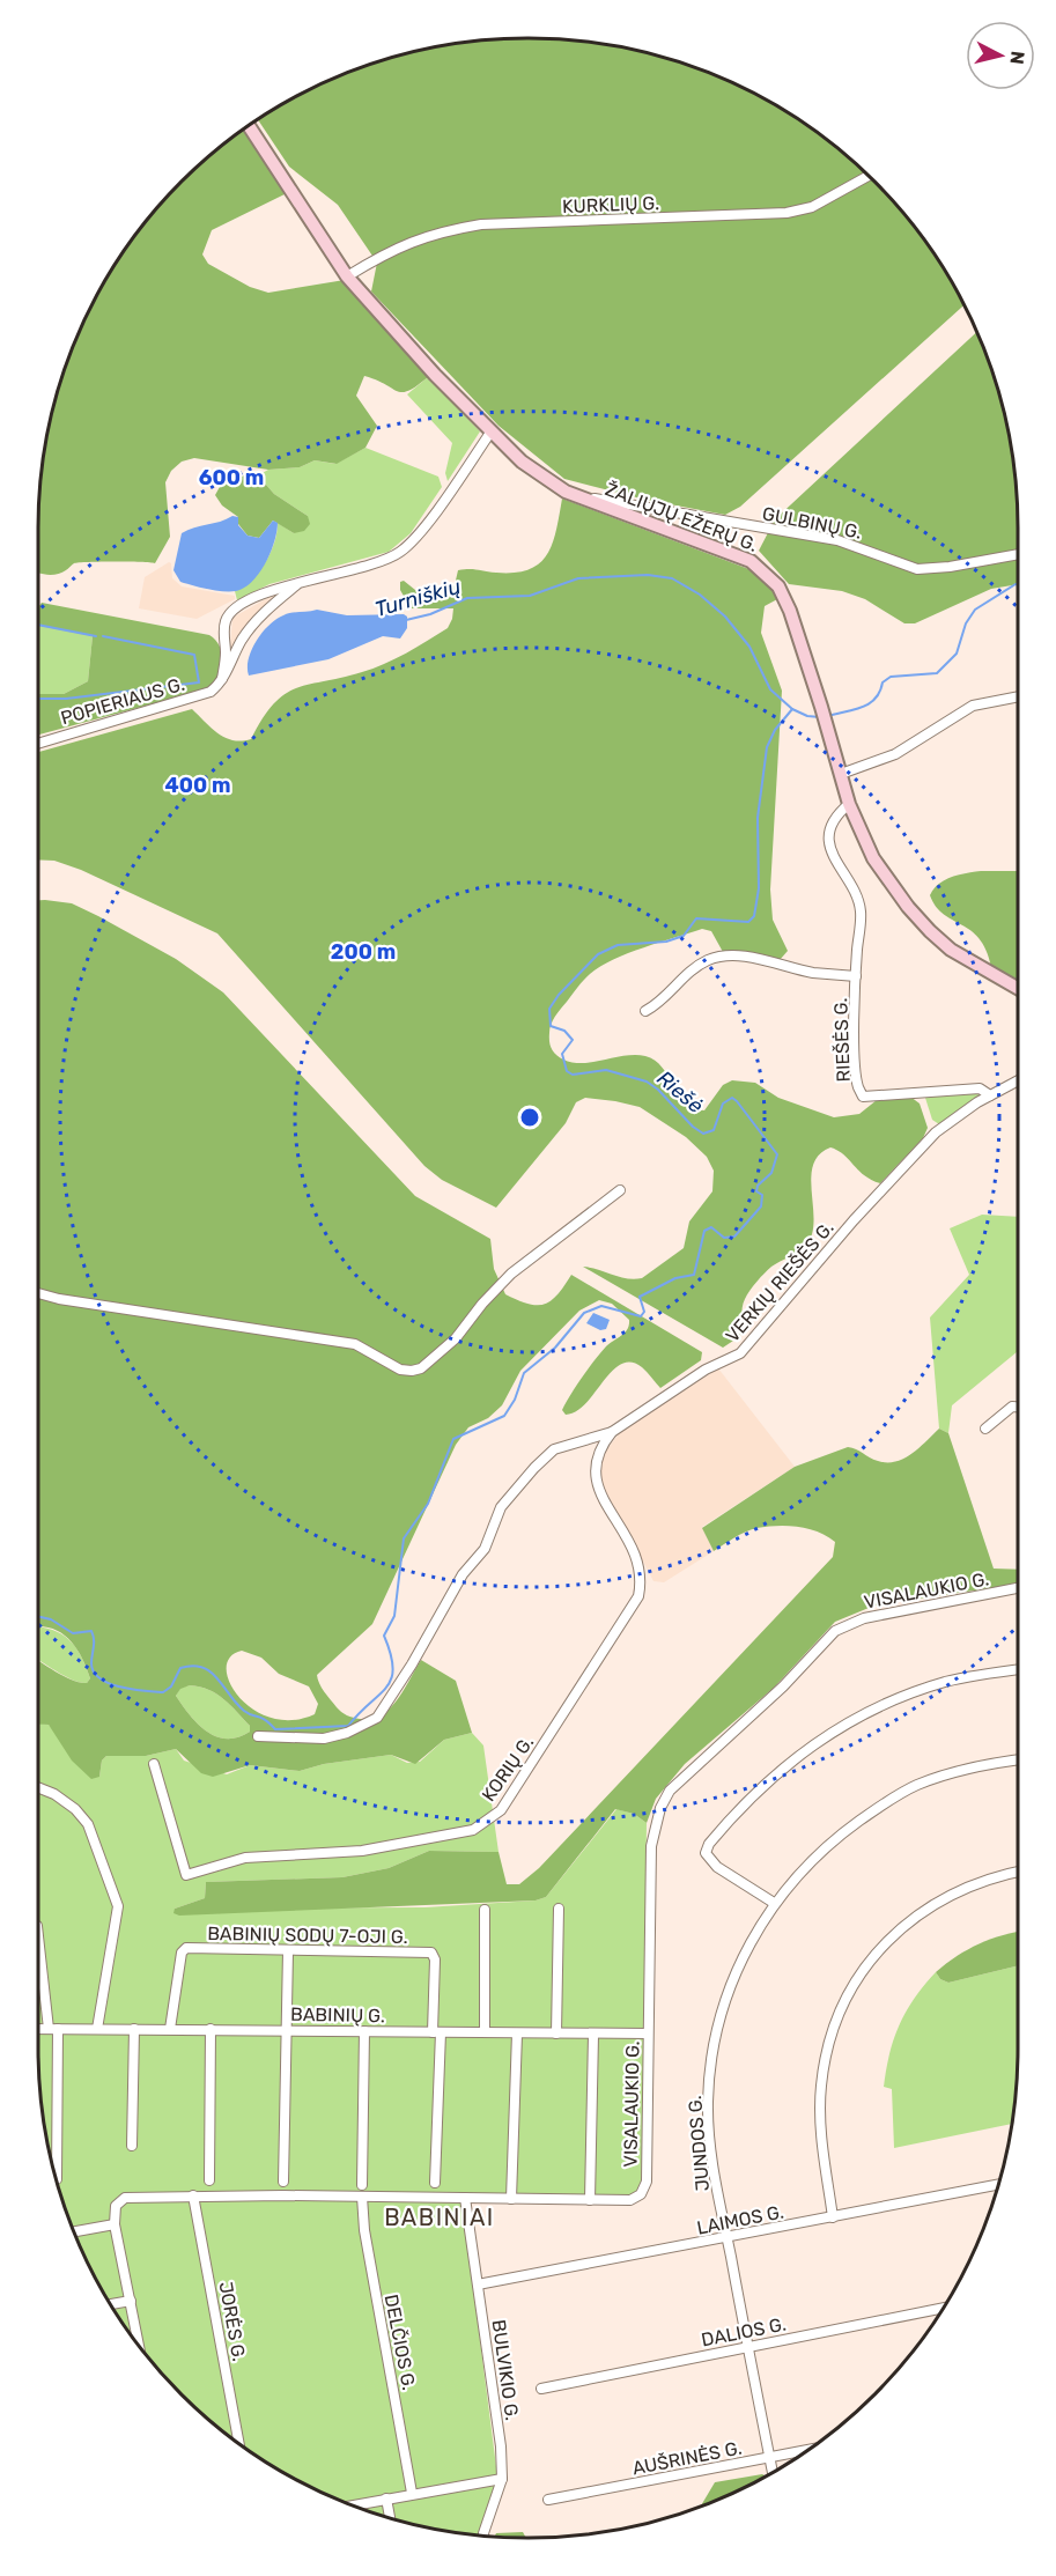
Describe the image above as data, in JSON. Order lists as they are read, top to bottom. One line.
{"streets":{"main road":["ŽALIŲJŲ EŽERŲ G."],"street":["KURKLIŲ G.","GULBINŲ G.","POPIERIAUS G.","RIEŠĖS G.","VERKIŲ RIEŠĖS G.","VISALAUKIO G.","KORIŲ G.","BABINIŲ SODŲ 7-OJI G.","BABINIŲ G.","JUNDOS G.","LAIMOS G.","JORĖS G.","DALIOS G.","DELČIOS G.","BULVIKIO G.","AUŠRINĖS G."]},"crossings":[["KURKLIŲ G.","ŽALIŲJŲ EŽERŲ G."],["ŽALIŲJŲ EŽERŲ G.","GULBINŲ G."],["ŽALIŲJŲ EŽERŲ G.","RIEŠĖS G."],["RIEŠĖS G.","VERKIŲ RIEŠĖS G."],["VERKIŲ RIEŠĖS G.","KORIŲ G."],["VISALAUKIO G.","BABINIŲ G."],["VISALAUKIO G.","JORĖS G."],["VISALAUKIO G.","DELČIOS G."],["VISALAUKIO G.","BULVIKIO G."],["BABINIŲ SODŲ 7-OJI G.","BABINIŲ G."],["JUNDOS G.","LAIMOS G."],["JUNDOS G.","DALIOS G."],["JUNDOS G.","AUŠRINĖS G."],["LAIMOS G.","BULVIKIO G."]],"districts":["BABINIAI"],"water":["Turniškių","Riešė"],"north":"right","rings":["600 m","400 m","200 m"]}
